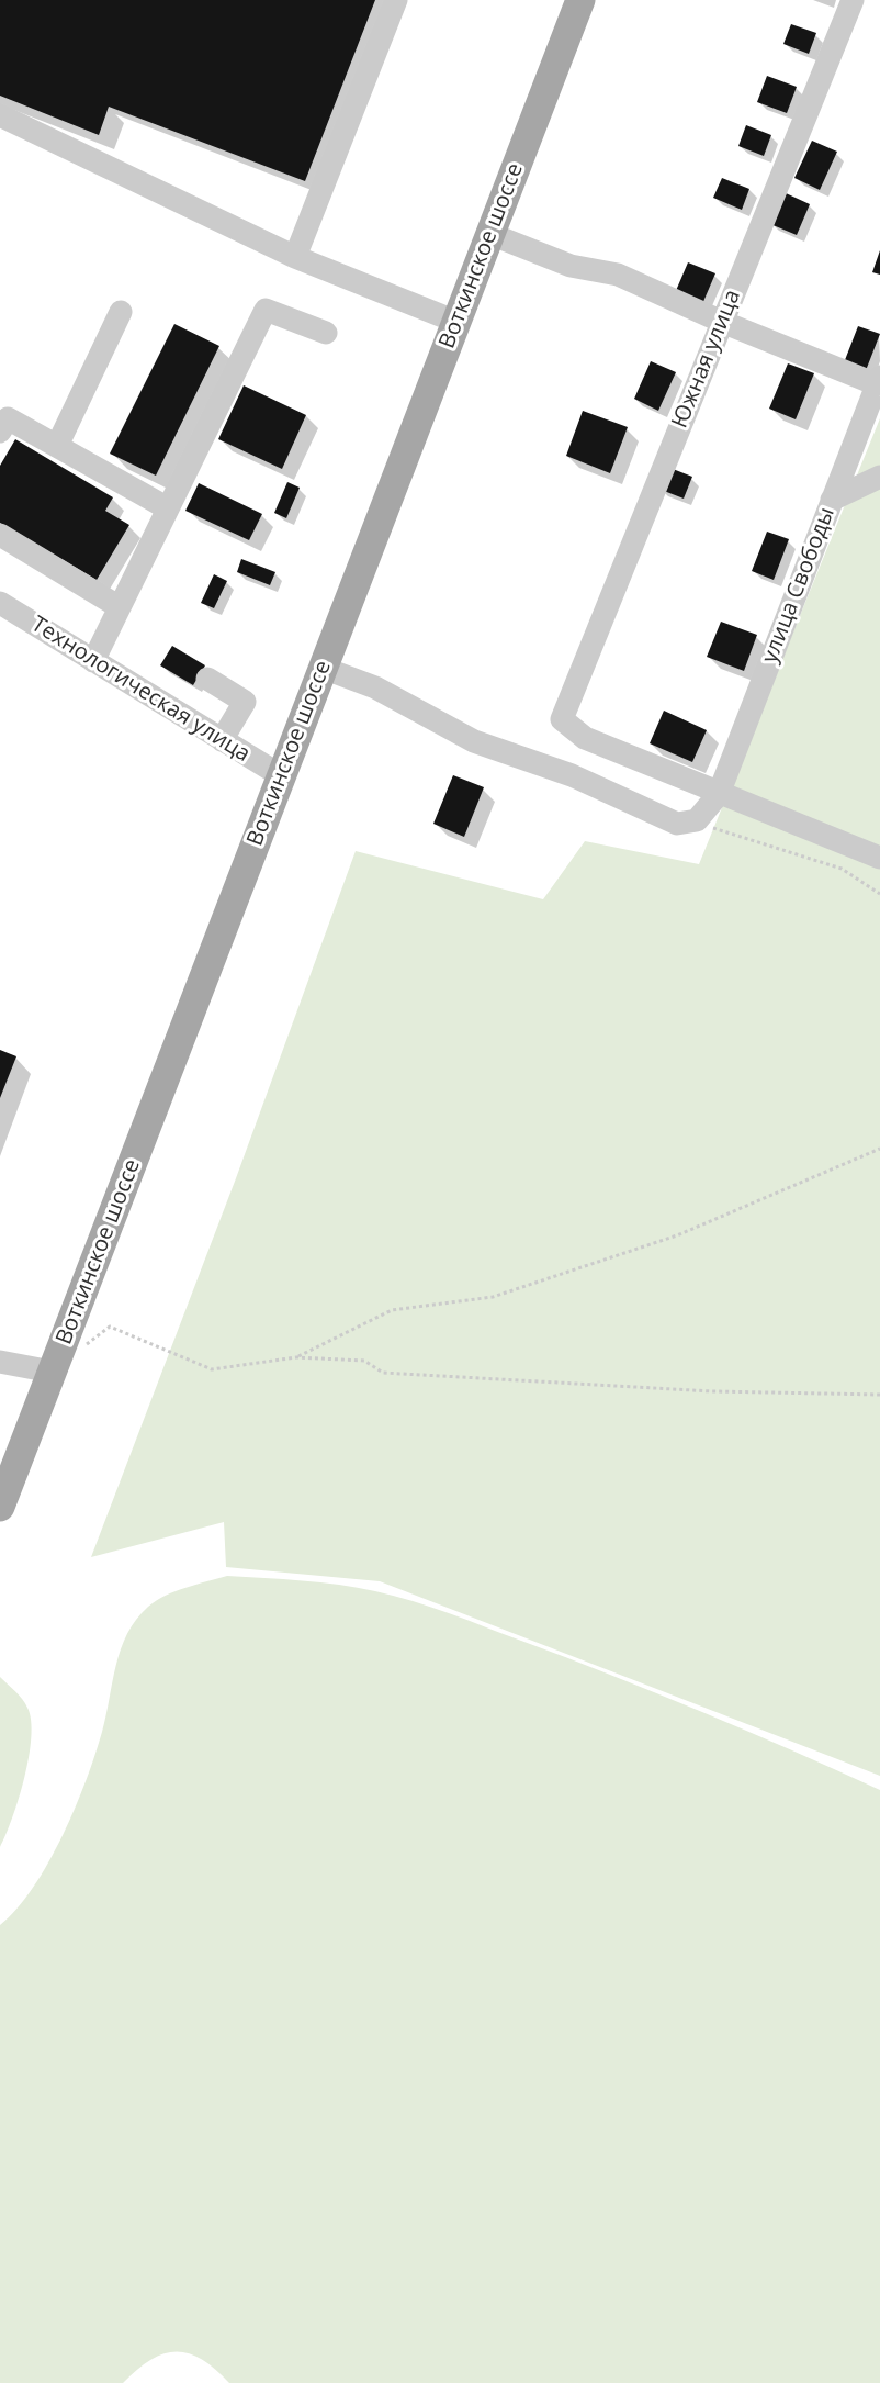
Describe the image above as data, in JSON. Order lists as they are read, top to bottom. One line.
{"streets":{"main road":["Воткинское шоссе"],"street":["Южная улица","улица Свободы","Технологическая улица"]},"crossings":[["Воткинское шоссе","Технологическая улица"],["Южная улица","улица Свободы"]]}
